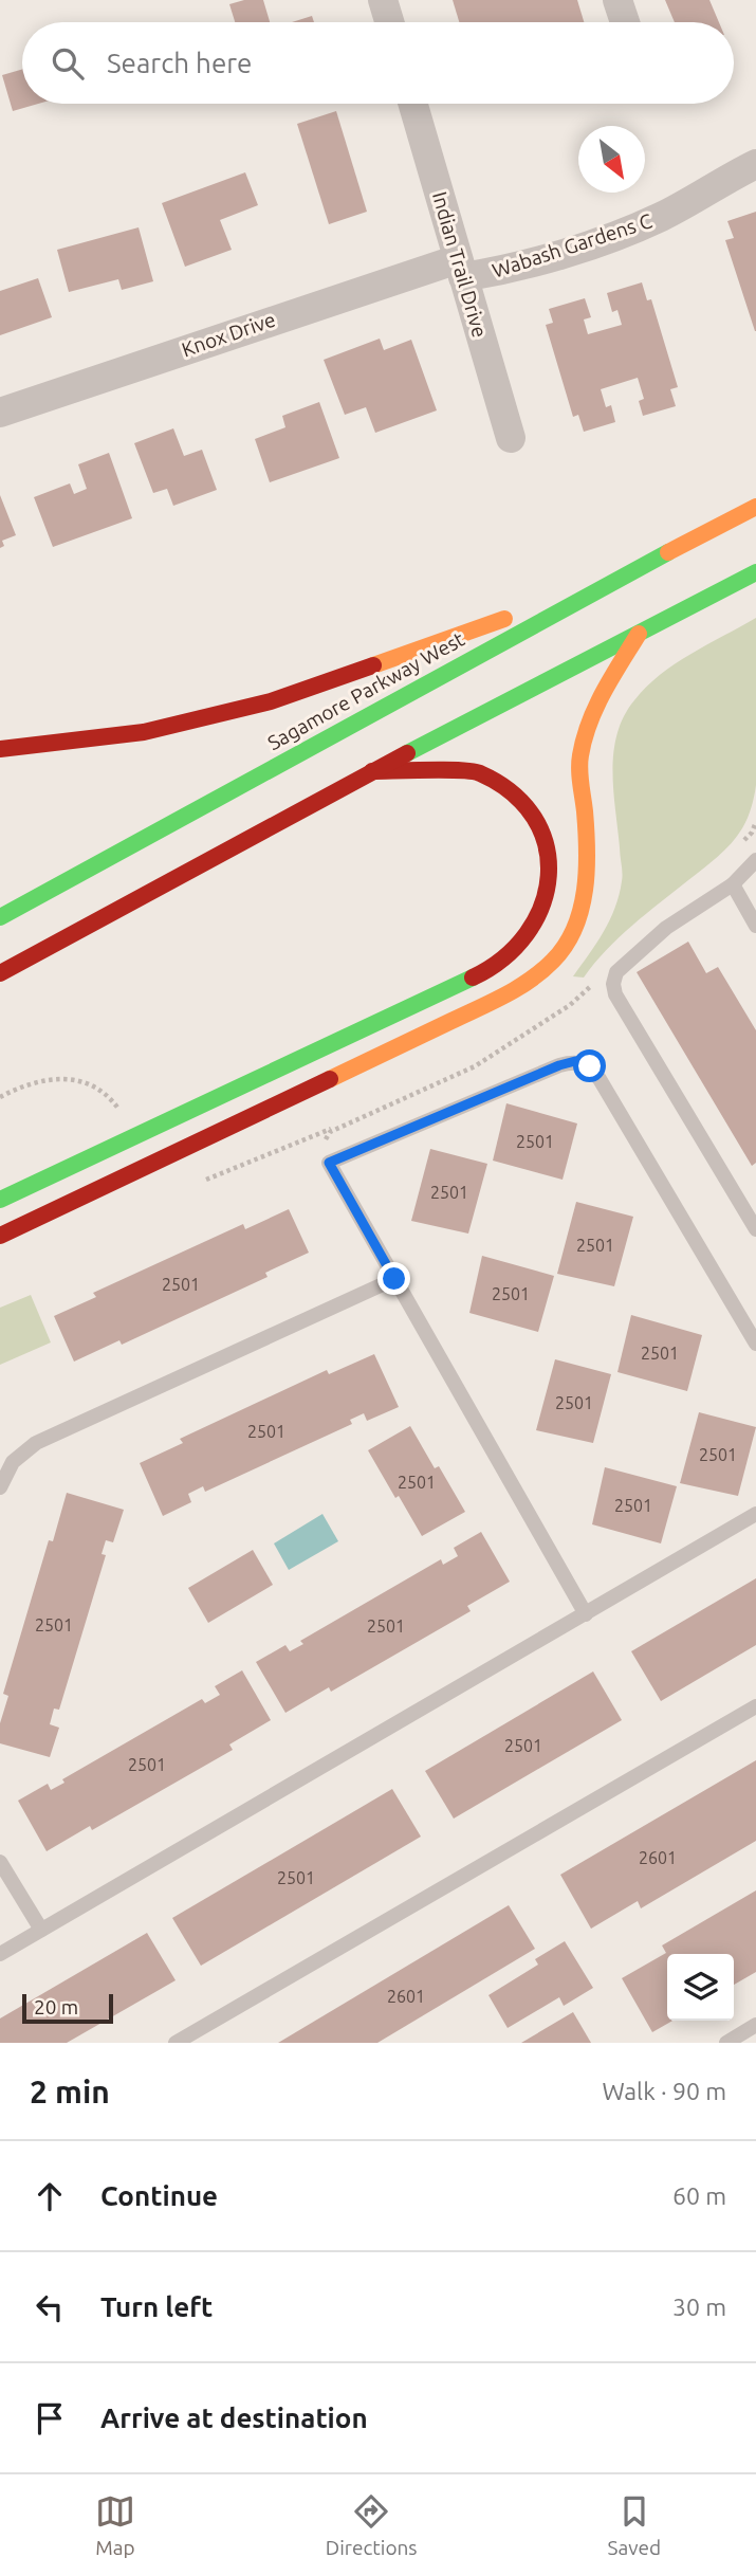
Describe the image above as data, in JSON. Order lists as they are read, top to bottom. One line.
{"streets":{"highway":["Sagamore Parkway West"],"street":["Wabash Gardens C","Indian Trail Drive","Knox Drive"]},"crossings":[["Wabash Gardens C","Indian Trail Drive"],["Wabash Gardens C","Knox Drive"],["Indian Trail Drive","Knox Drive"]],"house_numbers":["2501","2501","2501","2501","2501","2501","2501","2501","2501","2501","2501","2501","2501","2501","2501","2601","2501","2601"],"scale_bar":"20 m","north":"bottom right","page":{"search":"Search here","scale":"20 m","heading":["2 min","Walk · 90 m"],"list":[["Continue","60 m"],["Turn left","30 m"],"Arrive at destination"],"nav":["Map","Directions","Saved"]}}
